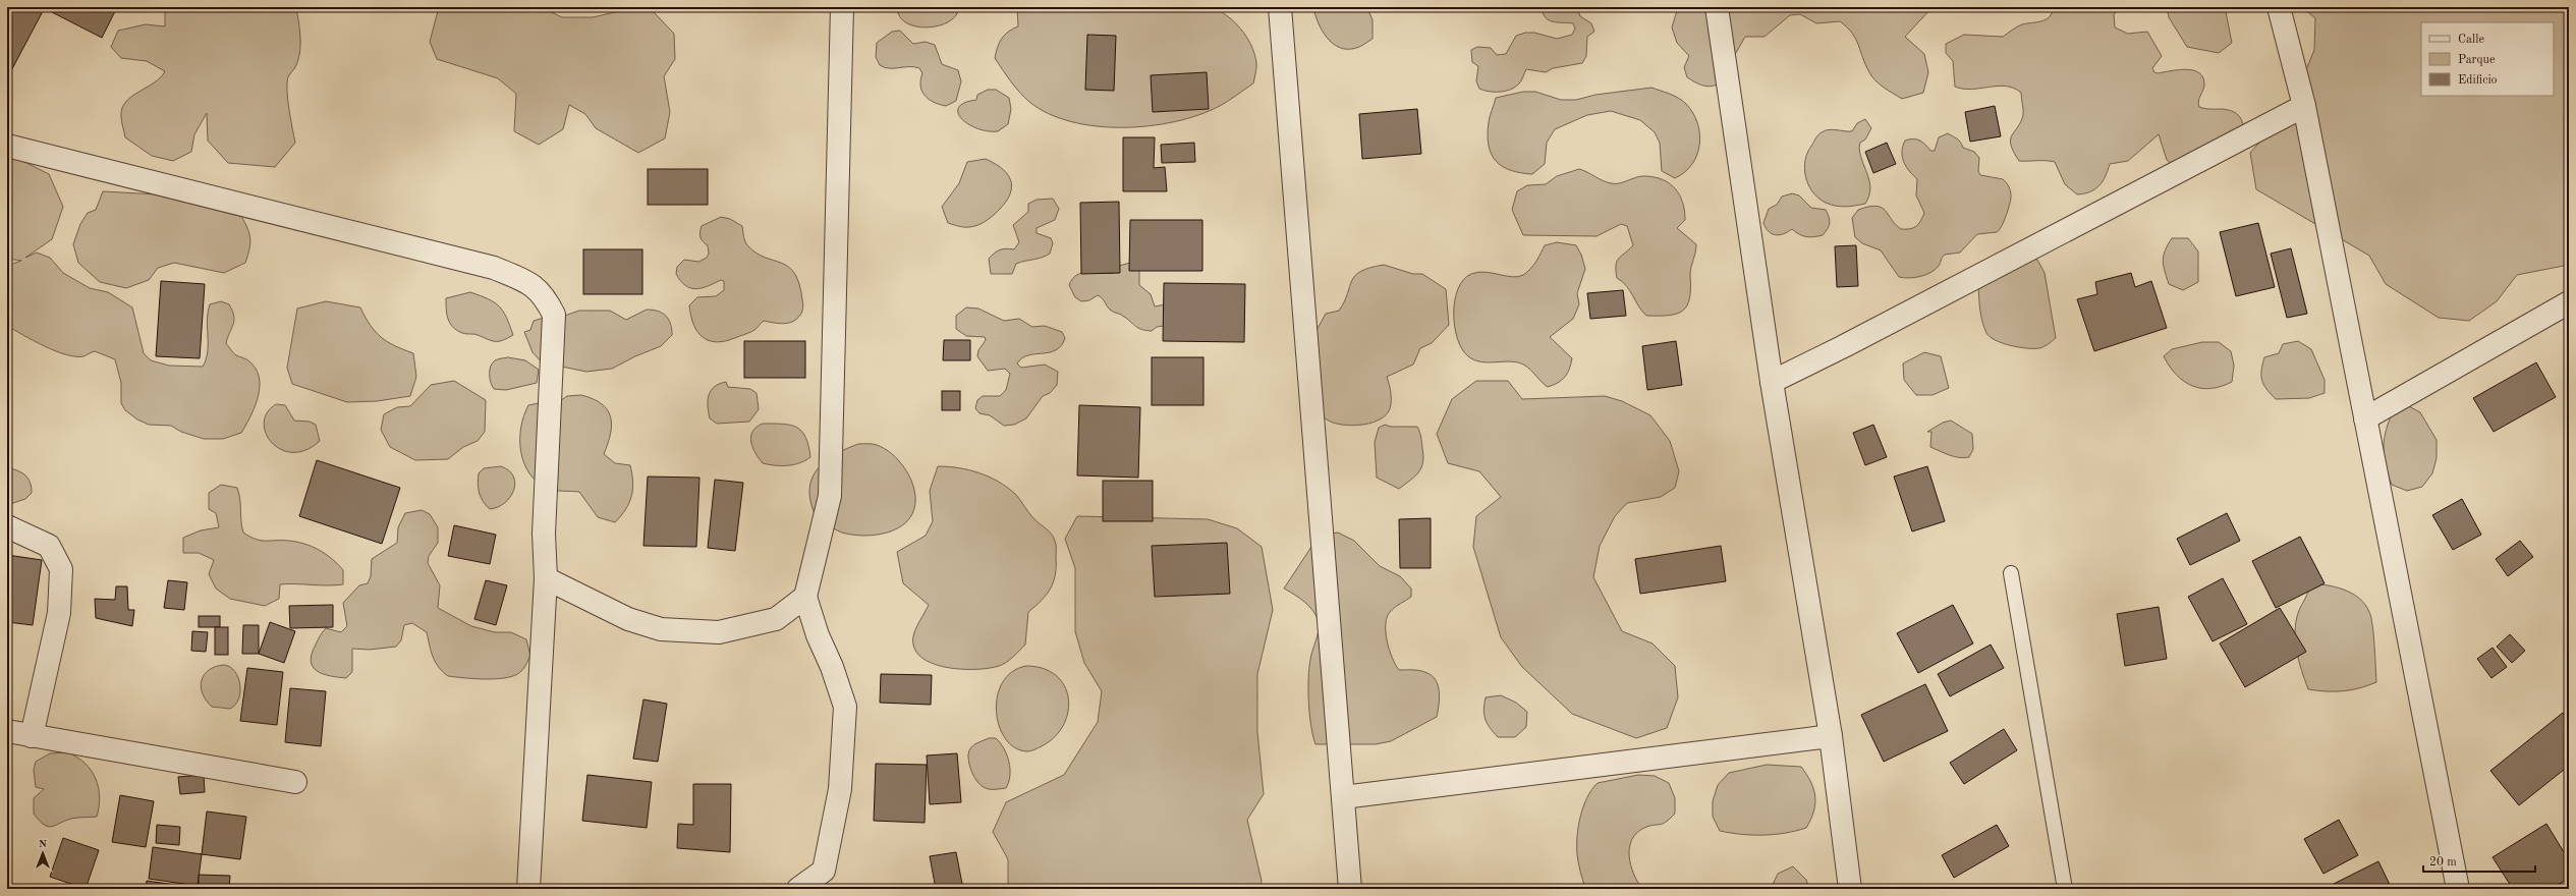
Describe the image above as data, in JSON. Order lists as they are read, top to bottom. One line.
{"legend":["Calle","Parque","Edificio"],"scale_bar":"20 m","north":"top"}
